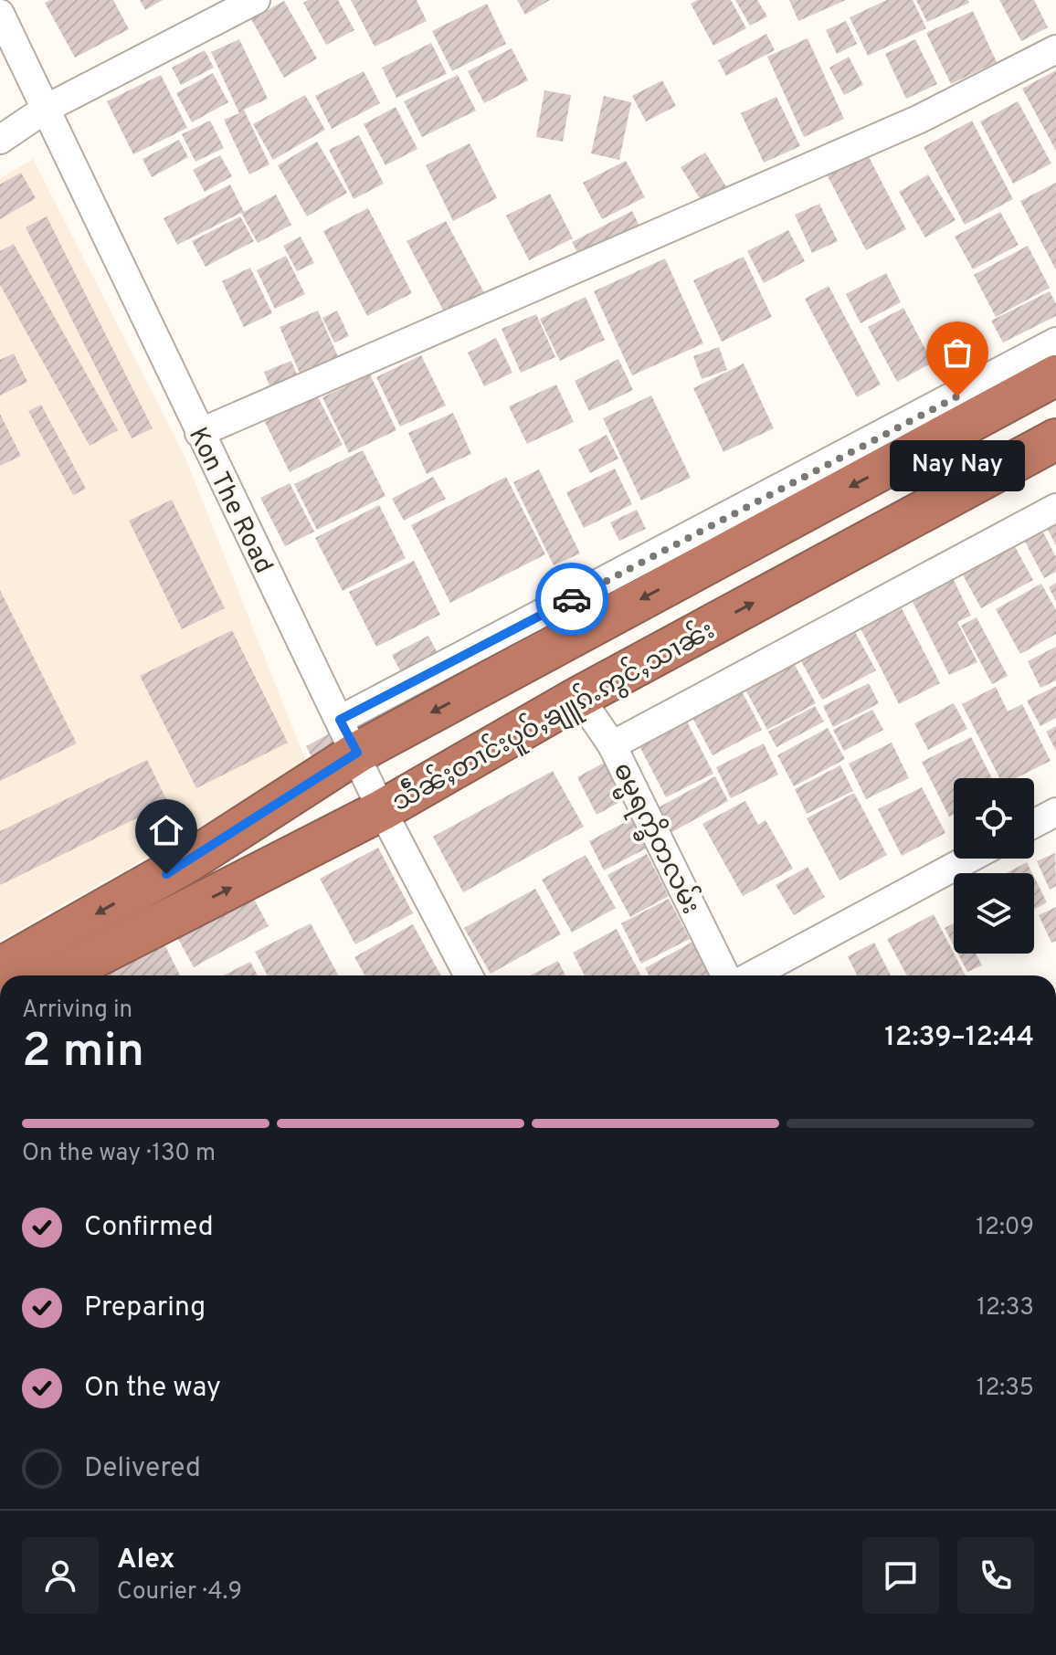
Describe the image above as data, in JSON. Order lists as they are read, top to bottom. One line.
{"streets":{"highway":["သဵႅၼ်ႈတၢင်းပူဝ်ႇၶျူၵ်ႉဢွင်ႇသၢၼ်း"],"street":["Kon The Road","ဓမ္မရက္ခိတလမ်း"]},"crossings":[["Kon The Road","သဵႅၼ်ႈတၢင်းပူဝ်ႇၶျူၵ်ႉဢွင်ႇသၢၼ်း"],["သဵႅၼ်ႈတၢင်းပူဝ်ႇၶျူၵ်ႉဢွင်ႇသၢၼ်း","ဓမ္မရက္ခိတလမ်း"]],"places":["Nay Nay"],"page":{"bubble":"Nay Nay","heading":["2 min","Arriving in","12:39–12:44"],"panel":["Alex","Courier · 4.9"],"bar":"On the way · 130 m","list":[["Confirmed","12:09"],["Preparing","12:33"],["On the way","12:35"],"Delivered"]}}
